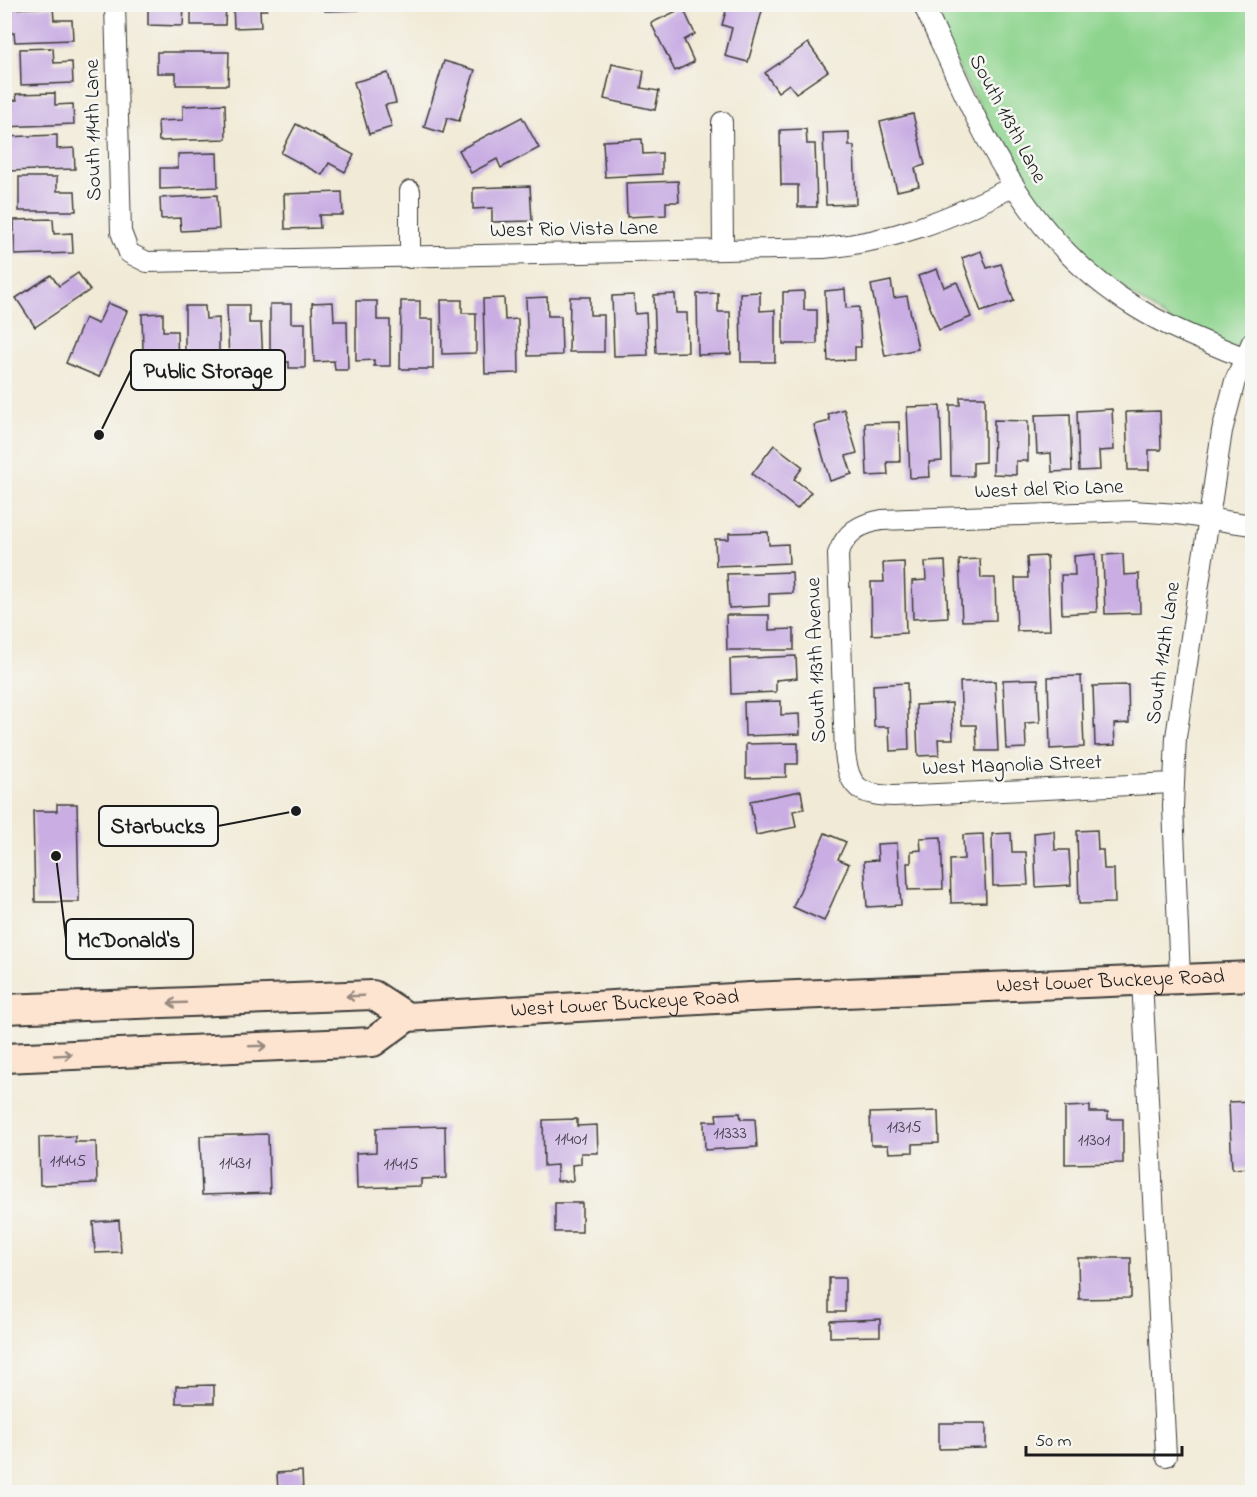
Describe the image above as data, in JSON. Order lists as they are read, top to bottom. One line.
{"streets":{"main road":["West Lower Buckeye Road"],"street":["South 113th Lane","South 114th Lane","West Rio Vista Lane","West del Rio Lane","South 112th Lane","South 113th Avenue","West Magnolia Street"]},"crossings":[["South 113th Lane","West Rio Vista Lane"],["South 113th Lane","South 112th Lane"],["South 114th Lane","West Rio Vista Lane"],["West del Rio Lane","South 112th Lane"],["West del Rio Lane","South 113th Avenue"],["South 112th Lane","West Magnolia Street"],["South 112th Lane","West Lower Buckeye Road"],["South 113th Avenue","West Magnolia Street"]],"places":["Public Storage","Starbucks","McDonald's"],"house_numbers":["11315","11333","11401","11301","11445","11431","11415"],"scale_bar":"50 m"}
